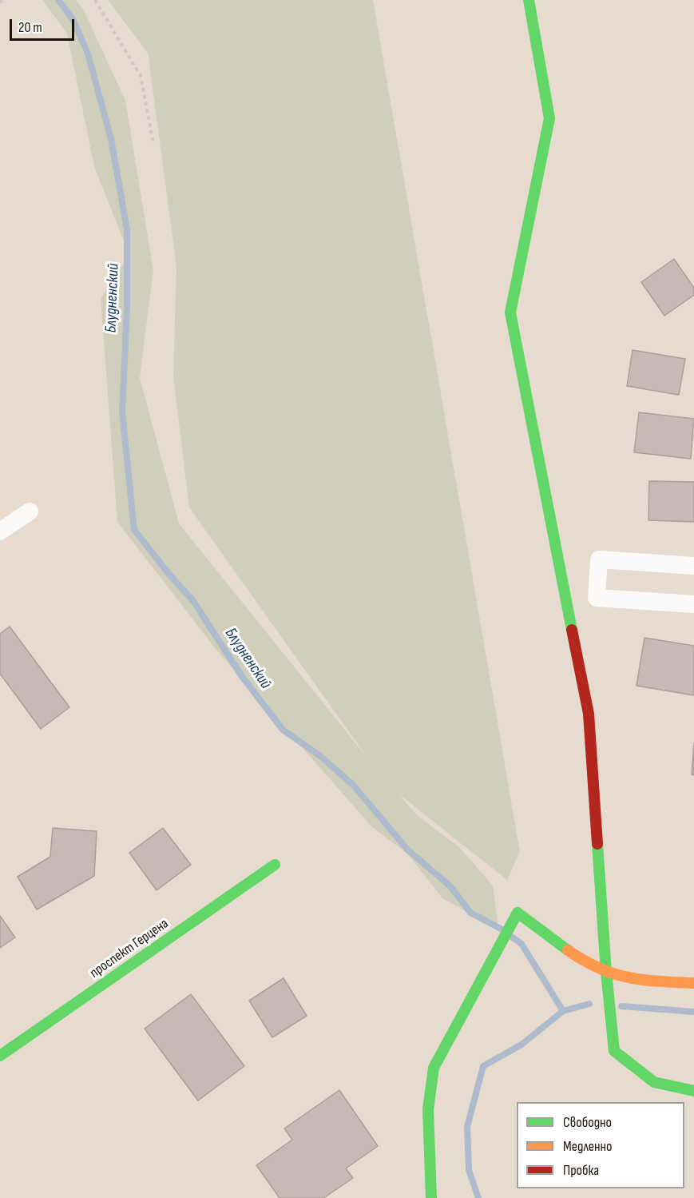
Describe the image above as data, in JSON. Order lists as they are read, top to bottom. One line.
{"streets":{"street":["проспект Герцена"]},"water":["Блудненский"],"legend":["Свободно","Медленно","Пробка"],"scale_bar":"20 m"}
